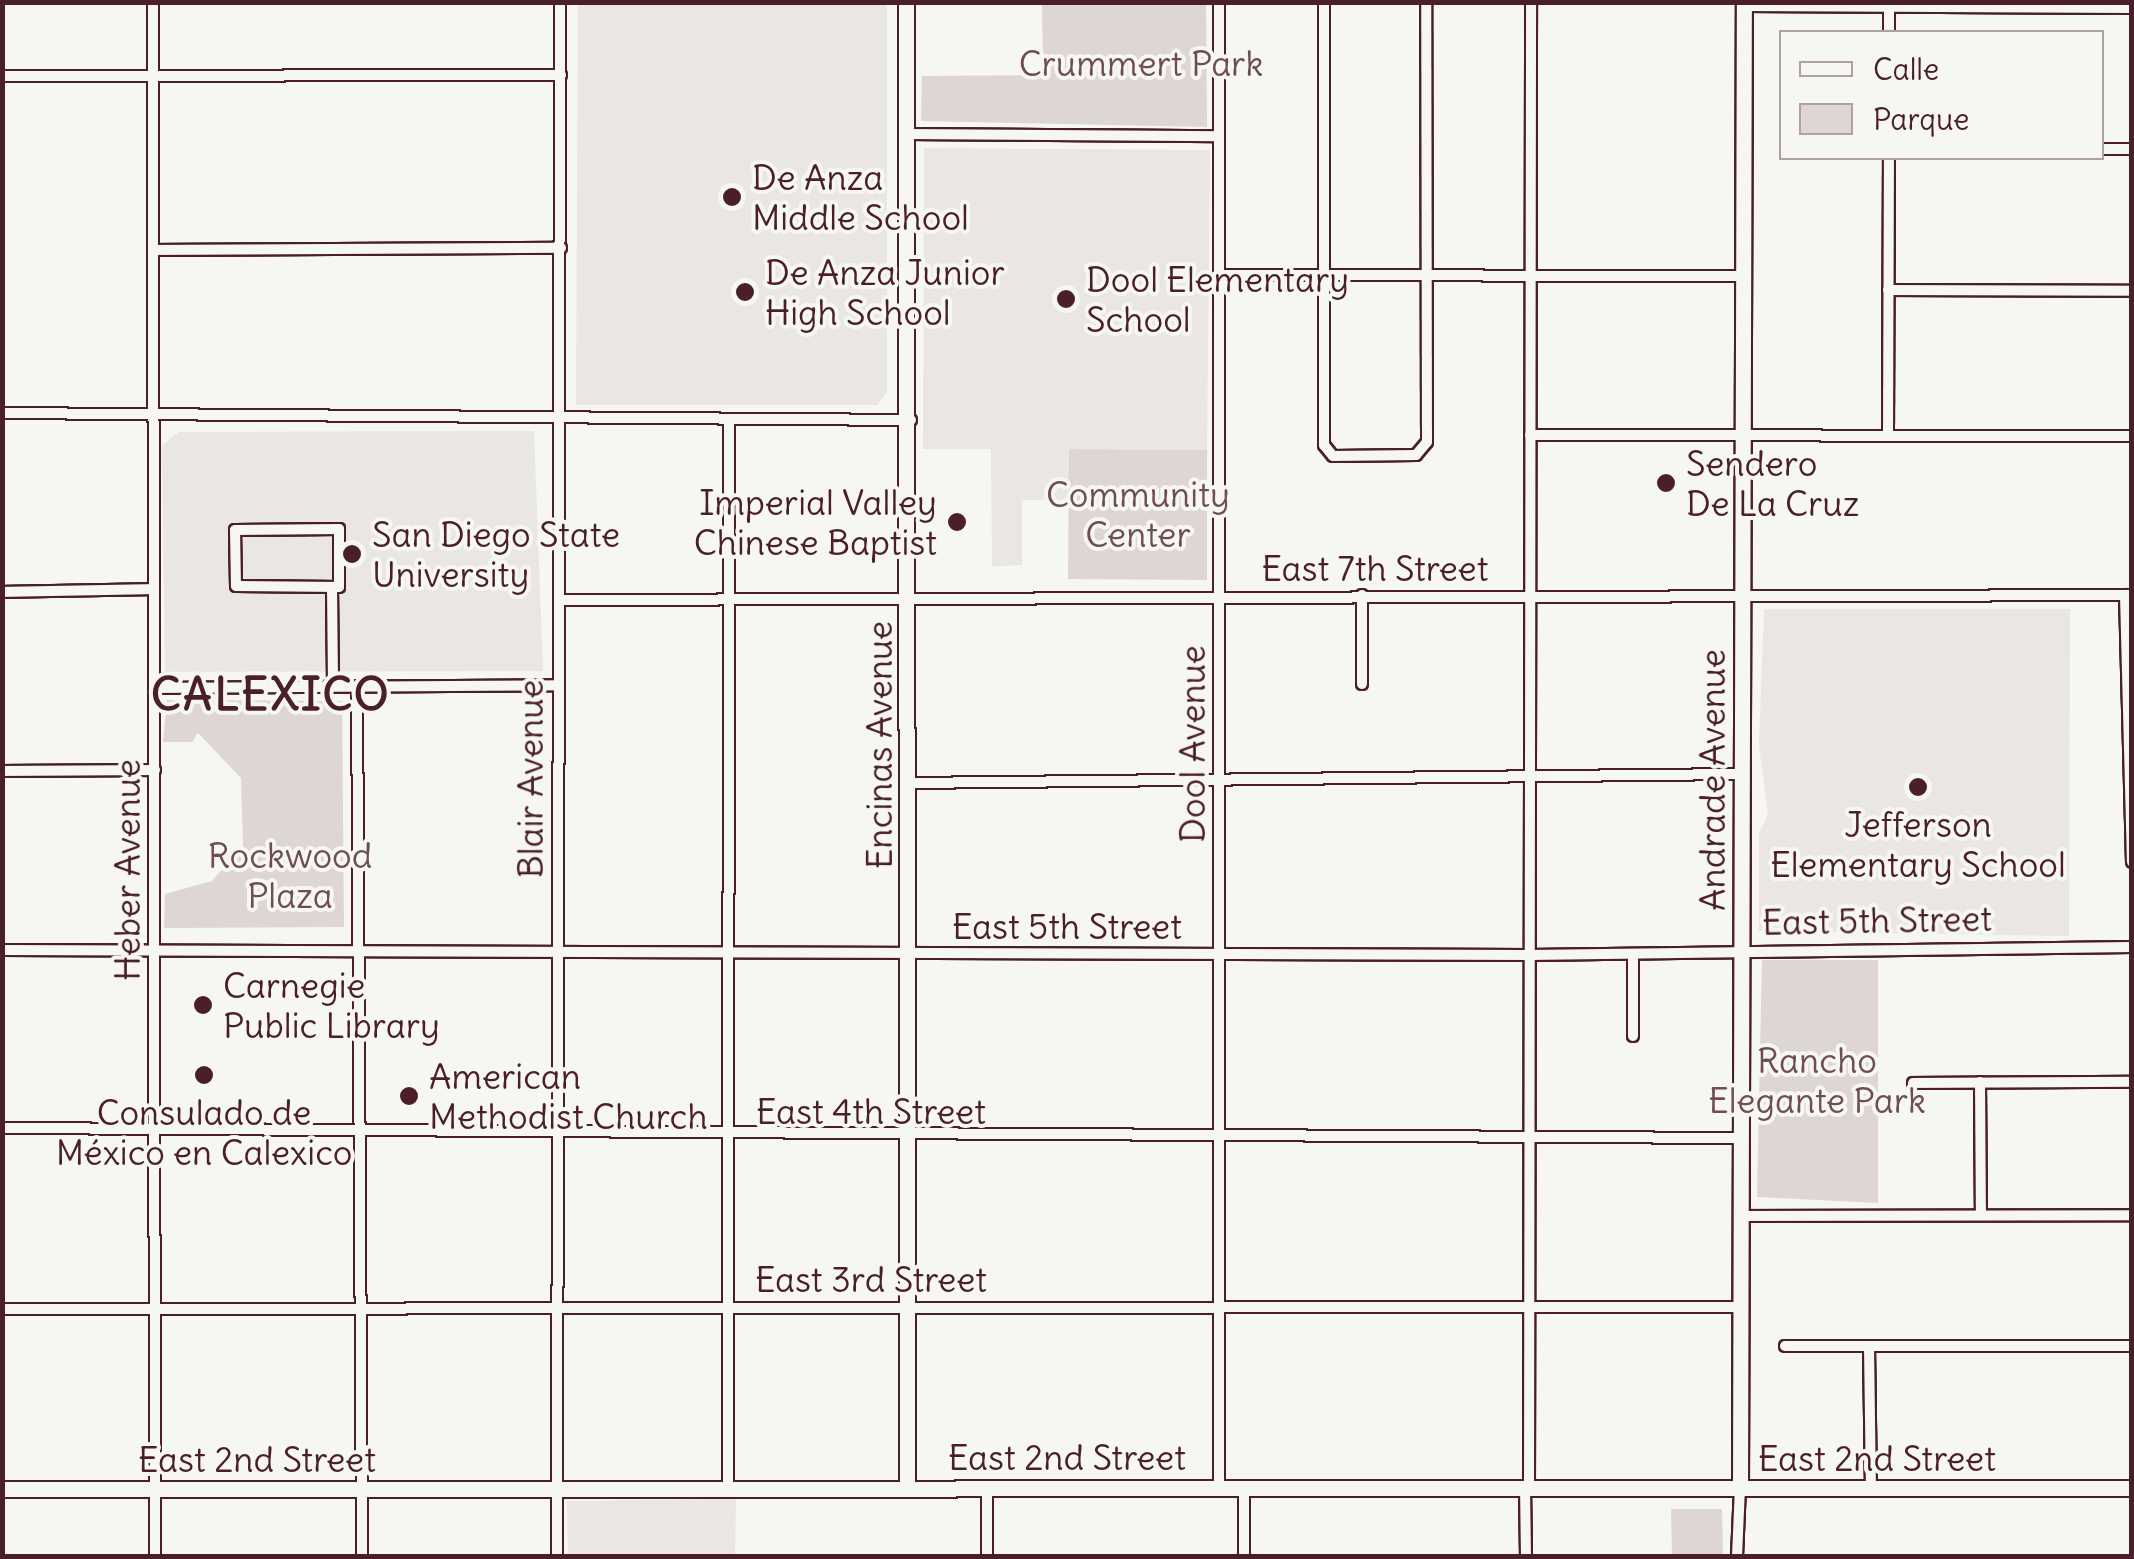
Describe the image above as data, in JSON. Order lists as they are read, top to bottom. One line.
{"streets":{"street":["East 7th Street","Dool Avenue","Encinas Avenue","Blair Avenue","Andrade Avenue","Heber Avenue","East 5th Street","East 4th Street","East 3rd Street","East 2nd Street"]},"crossings":[["East 7th Street","Dool Avenue"],["East 7th Street","Encinas Avenue"],["East 7th Street","Blair Avenue"],["East 7th Street","Andrade Avenue"],["Dool Avenue","East 5th Street"],["Dool Avenue","East 4th Street"],["Dool Avenue","East 3rd Street"],["Dool Avenue","East 2nd Street"],["Encinas Avenue","East 5th Street"],["Encinas Avenue","East 4th Street"],["Encinas Avenue","East 3rd Street"],["Encinas Avenue","East 2nd Street"],["Blair Avenue","East 5th Street"],["Blair Avenue","East 4th Street"],["Blair Avenue","East 3rd Street"],["Blair Avenue","East 2nd Street"],["Andrade Avenue","East 5th Street"],["Andrade Avenue","East 4th Street"],["Andrade Avenue","East 3rd Street"],["Andrade Avenue","East 2nd Street"],["Heber Avenue","East 5th Street"],["Heber Avenue","East 4th Street"],["Heber Avenue","East 3rd Street"],["Heber Avenue","East 2nd Street"]],"districts":["CALEXICO"],"parks":["Crummert Park","Community Center","Rockwood Plaza","Rancho Elegante Park"],"places":["De Anza Middle School","De Anza Junior High School","Dool Elementary School","Sendero De La Cruz","Imperial Valley Chinese Baptist","San Diego State University","Jefferson Elementary School","Carnegie Public Library","Consulado de México en Calexico","American Methodist Church"],"legend":["Calle","Parque"]}
